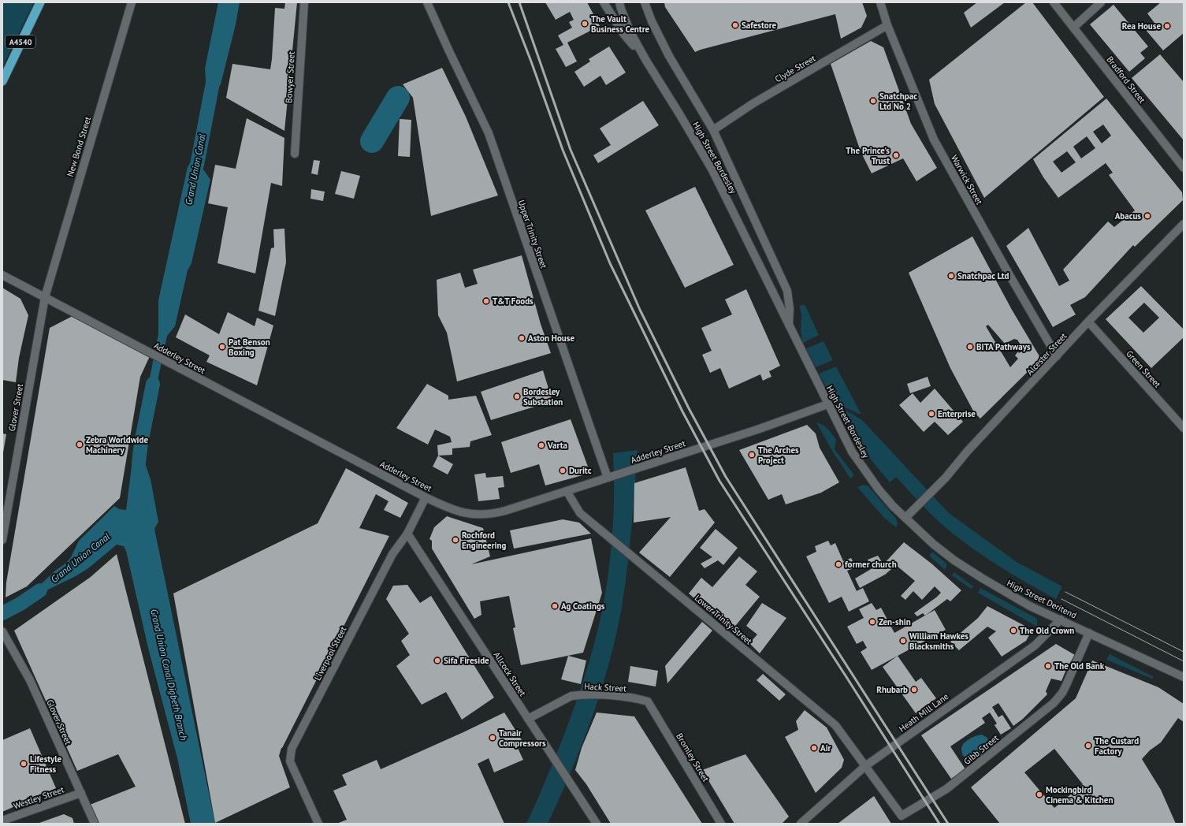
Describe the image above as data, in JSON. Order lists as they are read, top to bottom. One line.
{"streets":{"highway":["A4540"],"street":["Clyde Street","Bowyer Street","Bradford Street","New Bond Street","High Street Bordesley","Warwick Street","Upper Trinity Street","Alcester Street","Adderley Street","Green Street","Glover Street","High Street Deritend","Lower Trinity Street","Liverpool Street","Allcock Street","Hack Street","Heath Mill Lane","Gibb Street","Bromley Street","Westley Street"]},"crossings":[["Clyde Street","High Street Bordesley"],["Clyde Street","Warwick Street"],["New Bond Street","Adderley Street"],["New Bond Street","Glover Street"],["High Street Bordesley","Alcester Street"],["High Street Bordesley","Adderley Street"],["High Street Bordesley","High Street Deritend"],["Warwick Street","Alcester Street"],["Upper Trinity Street","Adderley Street"],["Alcester Street","Green Street"],["Alcester Street","High Street Deritend"],["Adderley Street","Glover Street"],["Adderley Street","Lower Trinity Street"],["Adderley Street","Liverpool Street"],["Glover Street","Westley Street"],["High Street Deritend","Heath Mill Lane"],["High Street Deritend","Gibb Street"],["Lower Trinity Street","Heath Mill Lane"],["Lower Trinity Street","Gibb Street"],["Liverpool Street","Allcock Street"],["Allcock Street","Hack Street"],["Hack Street","Bromley Street"],["Heath Mill Lane","Gibb Street"]],"water":["Grand Union Canal","Grand Union Canal Digbeth Branch"],"places":["The Vault Business Centre","Safestore","Rea House","Snatchpac Ltd No 2","The Prince's Trust","Abacus","Snatchpac Ltd","T&T Foods","Aston House","Pat Benson Boxing","BITA Pathways","Bordesley Substation","Enterprise","Zebra Worldwide Machinery","Varta","The Arches Project","Duritc","Rochford Engineering","former church","Ag Coatings","Zen-shin","The Old Crown","William Hawkes Blacksmiths","Sifa Fireside","The Old Bank","Rhubarb","Tanair Compressors","The Custard Factory","Air","Lifestyle Fitness","Mockingbird Cinema & Kitchen"]}
